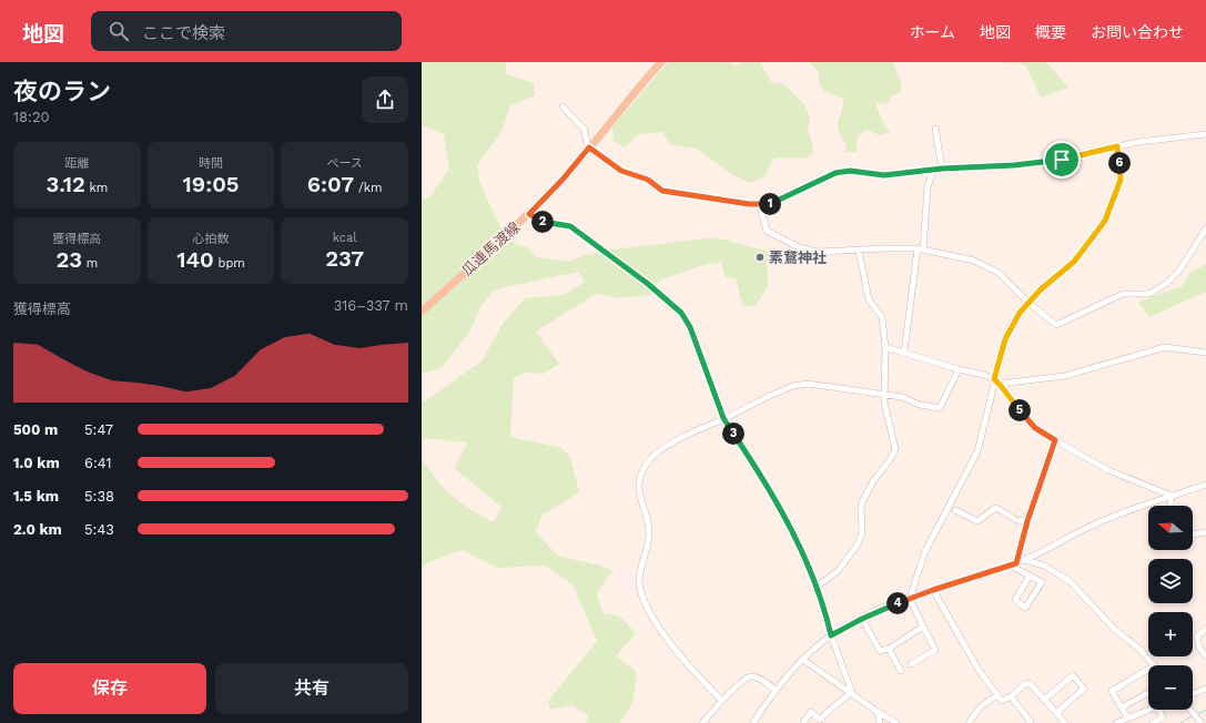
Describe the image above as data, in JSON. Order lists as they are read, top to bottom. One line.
{"streets":{"main road":["瓜連馬渡線"]},"places":["素鵞神社"],"north":"left","page":{"header":"地図","search":"ここで検索","nav":["ホーム","地図","概要","お問い合わせ"],"heading":["夜のラン","18:20"],"stats":[["距離","3.12 km"],["時間","19:05"],["ペース","6:07 /km"],["獲得標高","23 m"],["心拍数","140 bpm"],["kcal","237"]],"pins":["6","1","2","5","3","4"],"chart":["獲得標高","316–337 m"],"list":[{"name":"500 m","note":"5:47"},{"name":"1.0 km","note":"6:41"},{"name":"1.5 km","note":"5:38"},{"name":"2.0 km","note":"5:43"}],"map_buttons":["+","−"],"buttons":["保存","共有"]}}
